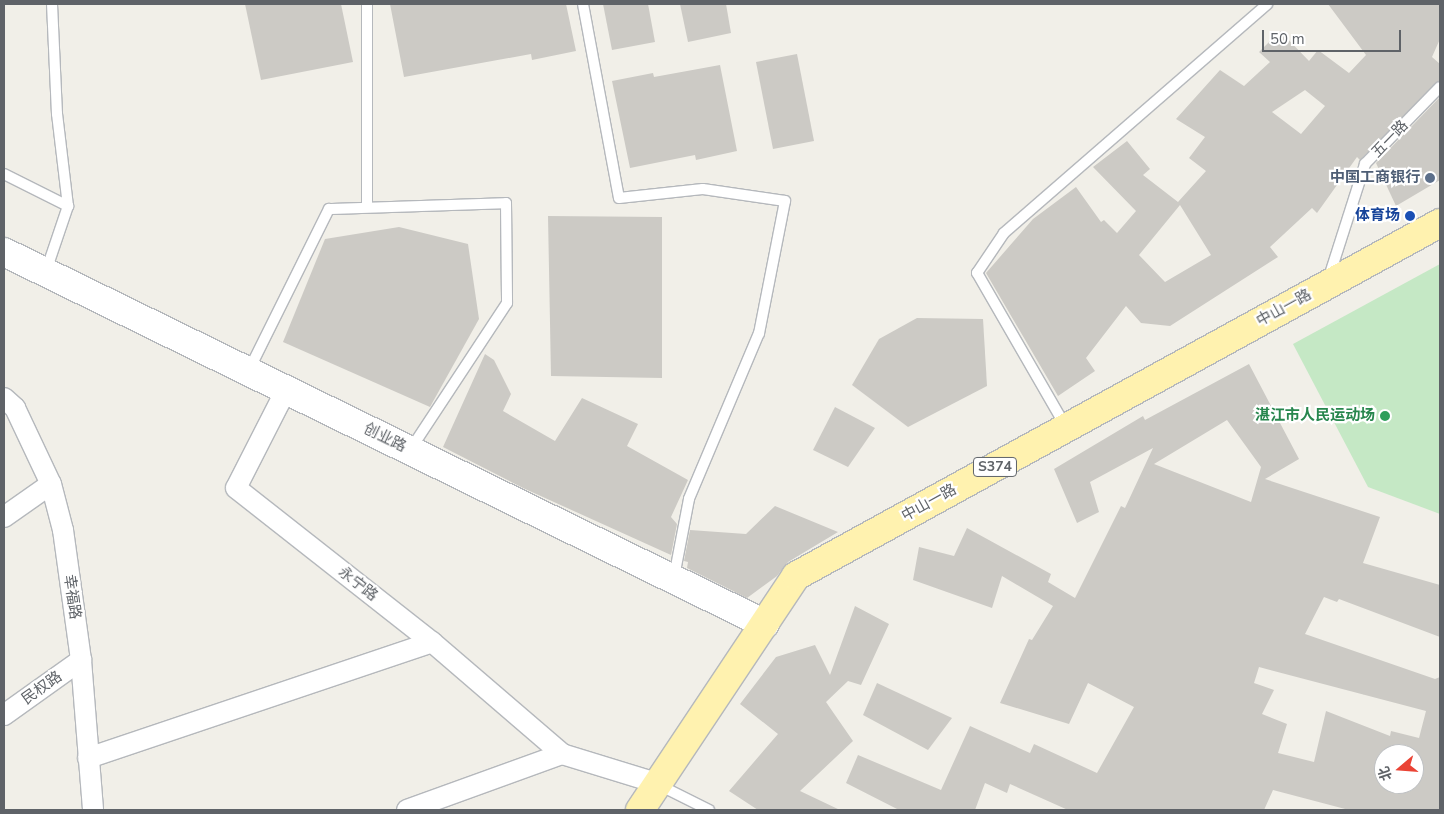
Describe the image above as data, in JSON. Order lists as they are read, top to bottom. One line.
{"streets":{"main road":["中山一路","S374"],"street":["创业路","永宁路","幸福路","民权路"],"lane":["五一路"]},"crossings":[["五一路","中山一路"],["中山一路","创业路"],["创业路","永宁路"],["幸福路","民权路"]],"places":["中国工商银行","体育场","湛江市人民运动场"],"scale_bar":"50 m","north":"left"}
